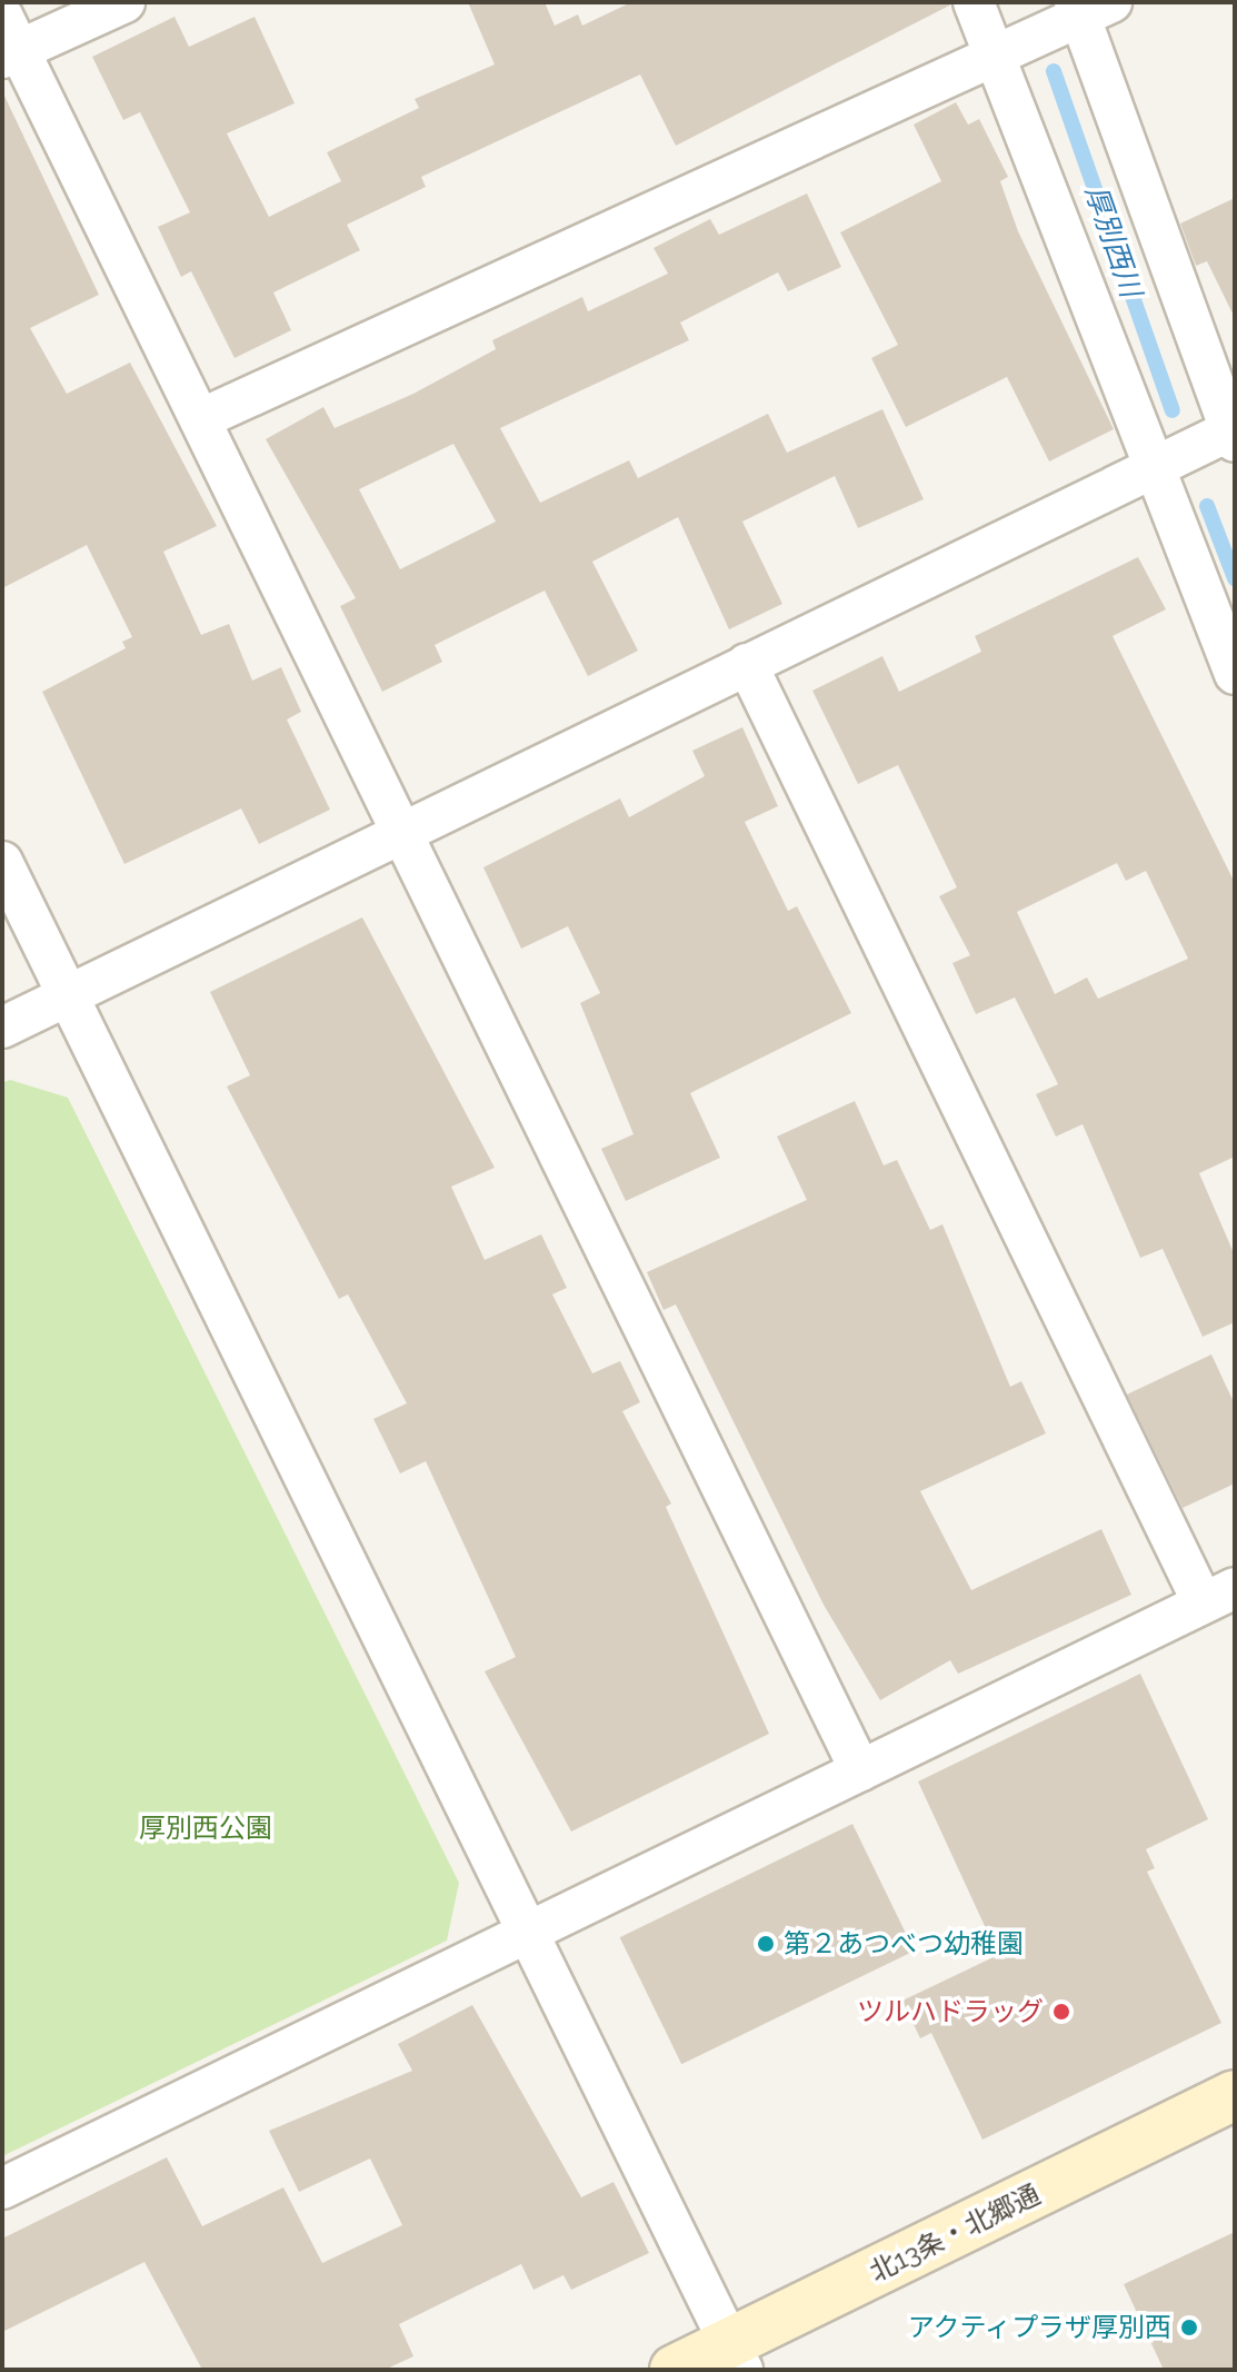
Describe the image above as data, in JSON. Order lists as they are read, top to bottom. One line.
{"streets":{"main road":["北13条・北郷通"]},"water":["厚別西川"],"parks":["厚別西公園"],"places":["第２あつべつ幼稚園","ツルハドラッグ","アクティプラザ厚別西"]}
